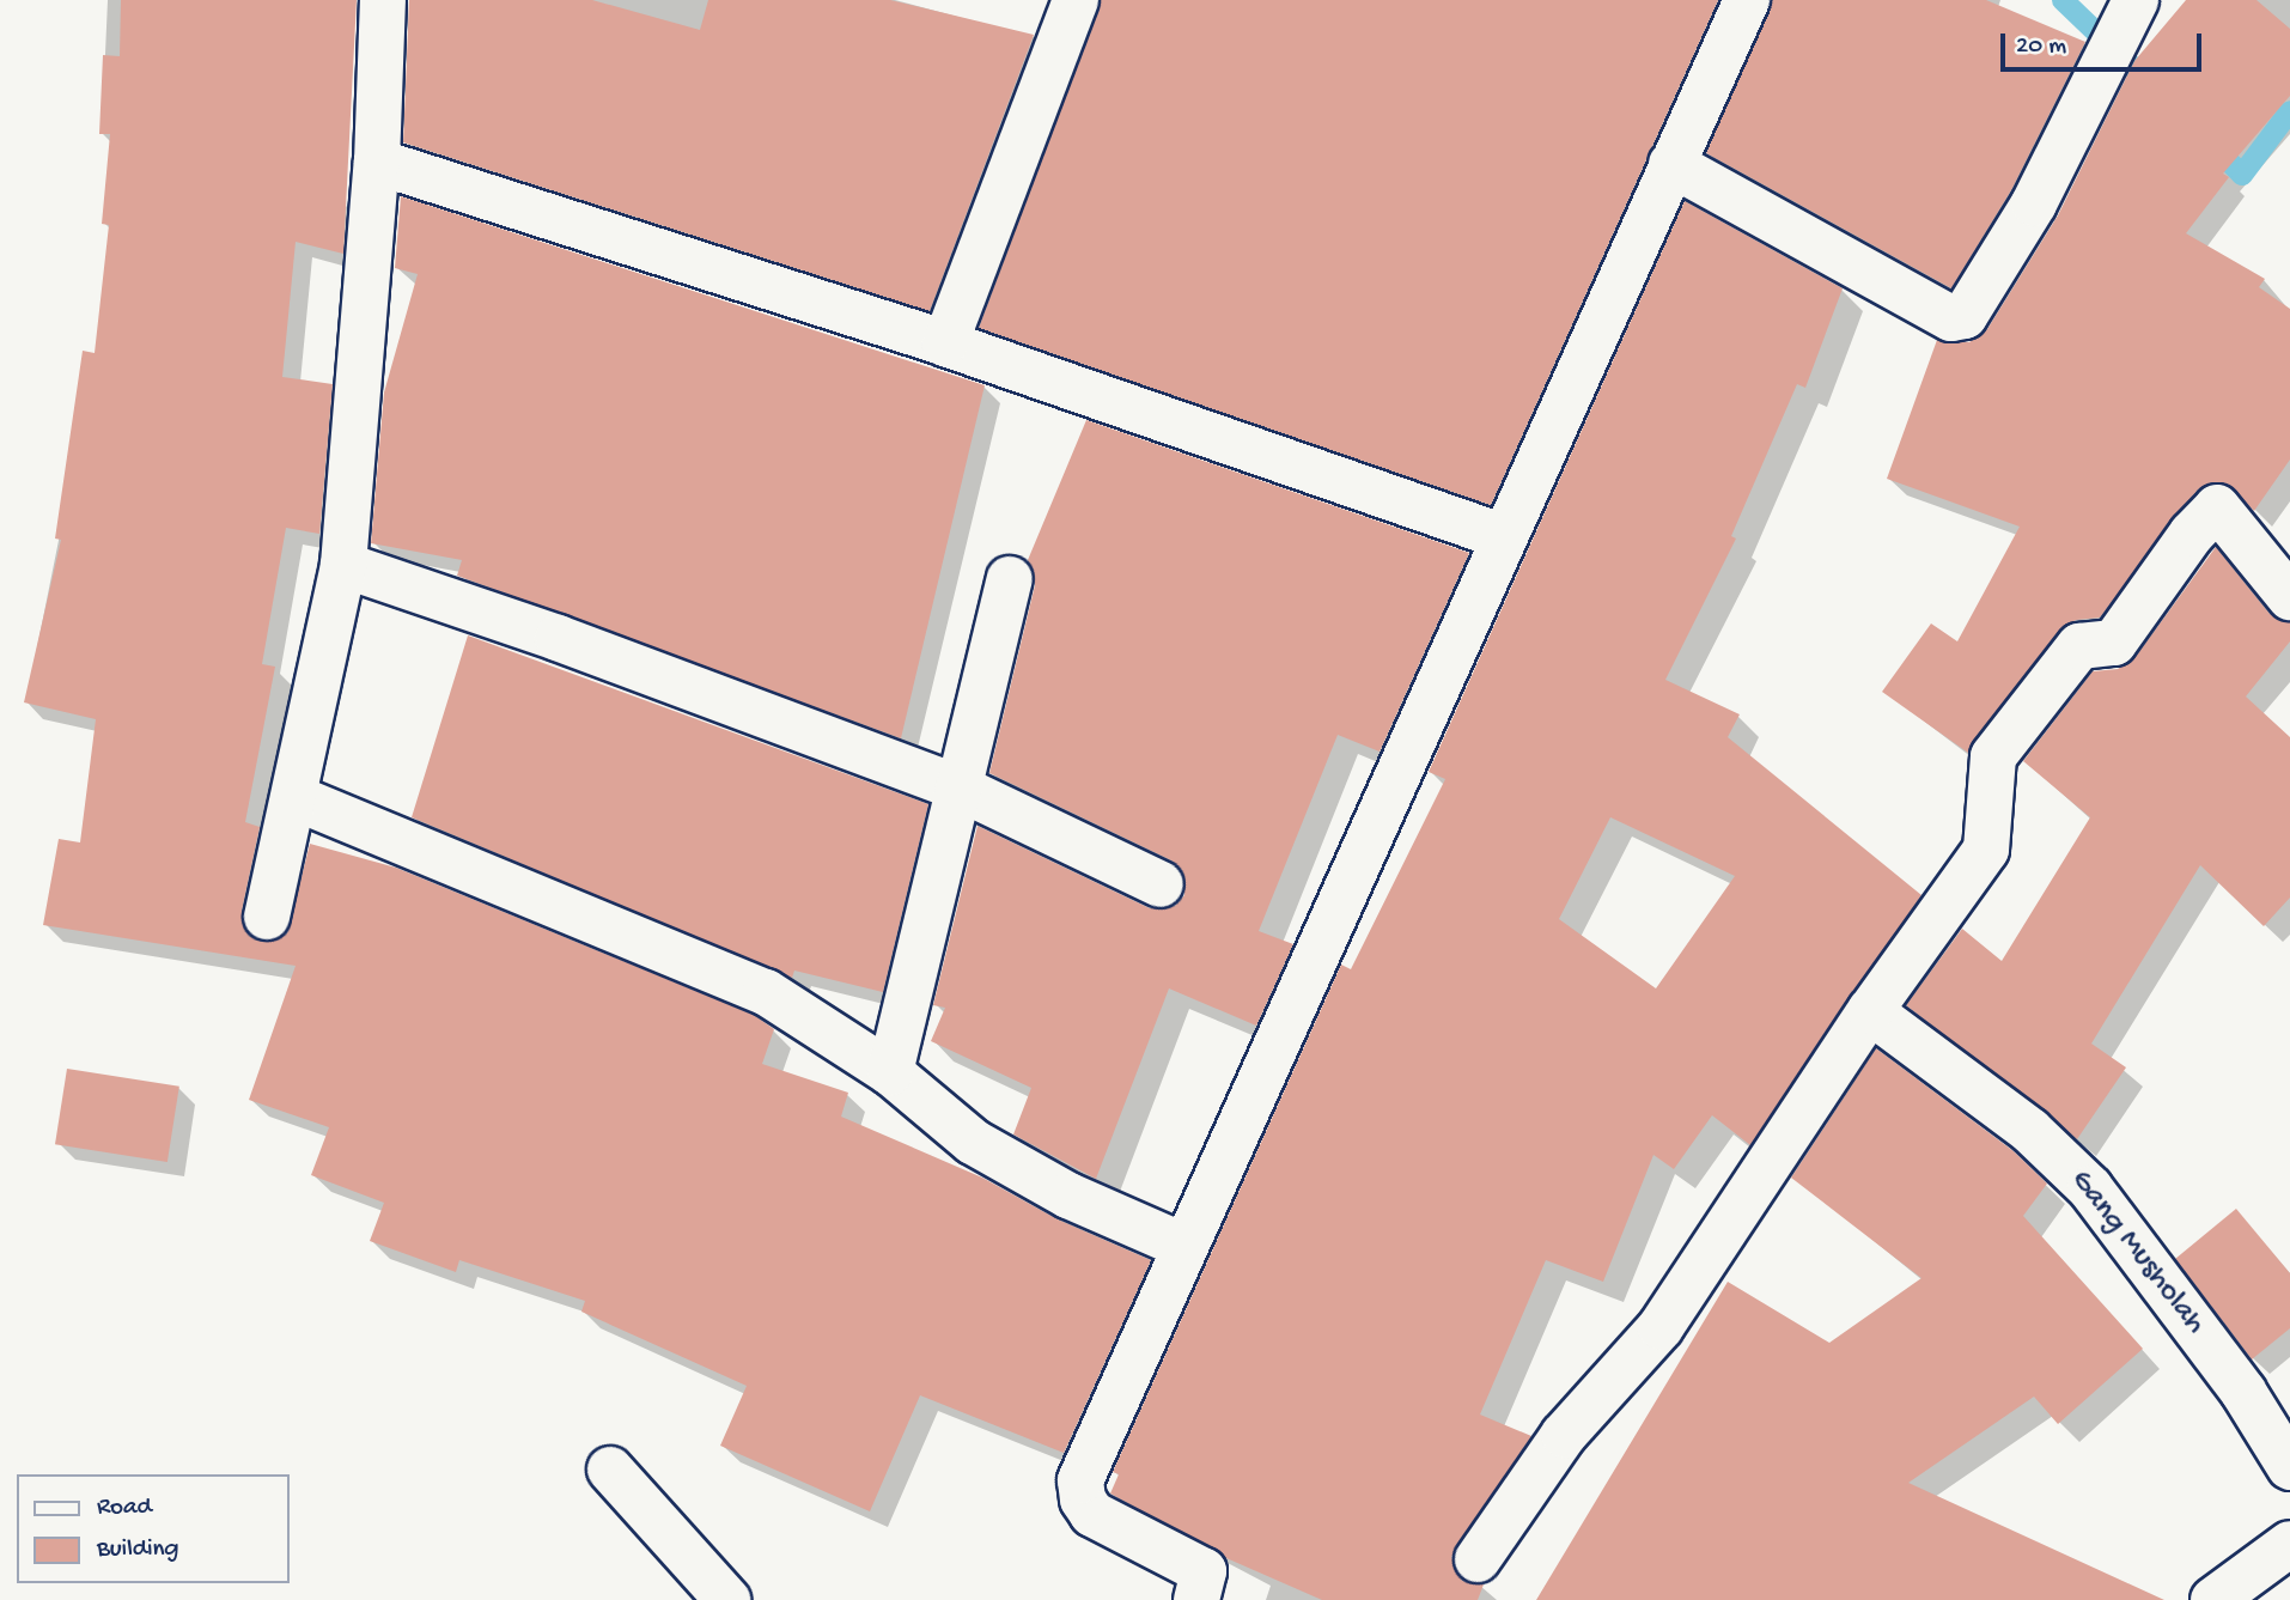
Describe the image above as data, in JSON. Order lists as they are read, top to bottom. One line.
{"streets":{"street":["Gang Musholah"]},"legend":["Road","Building"],"scale_bar":"20 m"}
